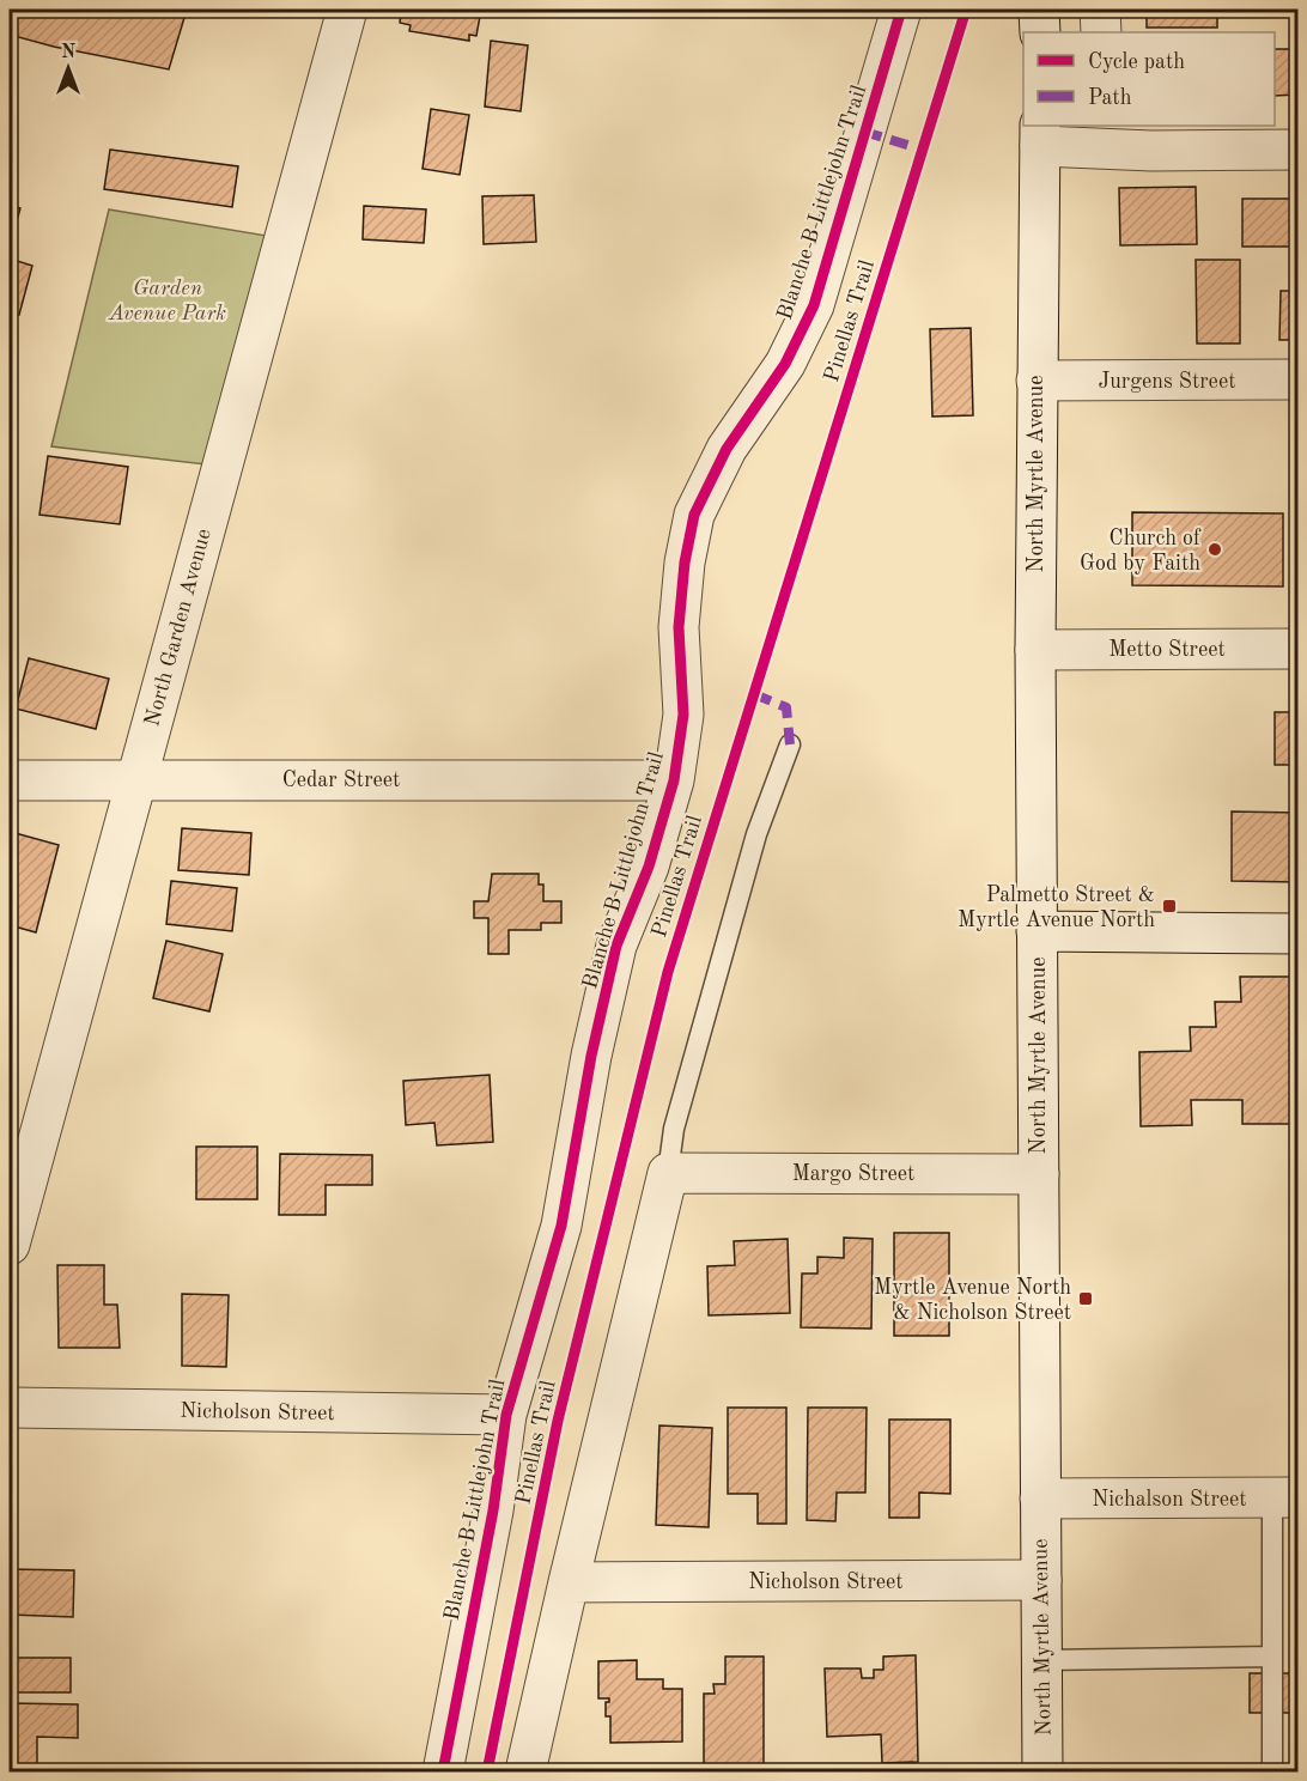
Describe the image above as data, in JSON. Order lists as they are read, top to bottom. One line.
{"streets":{"street":["Blanche B Littlejohn Trail","Jurgens Street","North Myrtle Avenue","North Garden Avenue","Metto Street","Cedar Street","Margo Street","Nicholson Street","Nichalson Street"],"cycle path":["Pinellas Trail"]},"crossings":[["Blanche B Littlejohn Trail","Cedar Street"],["Blanche B Littlejohn Trail","Nicholson Street"],["Jurgens Street","North Myrtle Avenue"],["North Myrtle Avenue","Metto Street"],["North Myrtle Avenue","Margo Street"],["North Myrtle Avenue","Nicholson Street"],["North Myrtle Avenue","Nichalson Street"],["North Garden Avenue","Cedar Street"]],"parks":["Garden Avenue Park"],"places":{"other":["Church of God by Faith"],"transit":["Palmetto Street & Myrtle Avenue North","Myrtle Avenue North & Nicholson Street"]},"legend":["Cycle path","Path"],"north":"top"}
